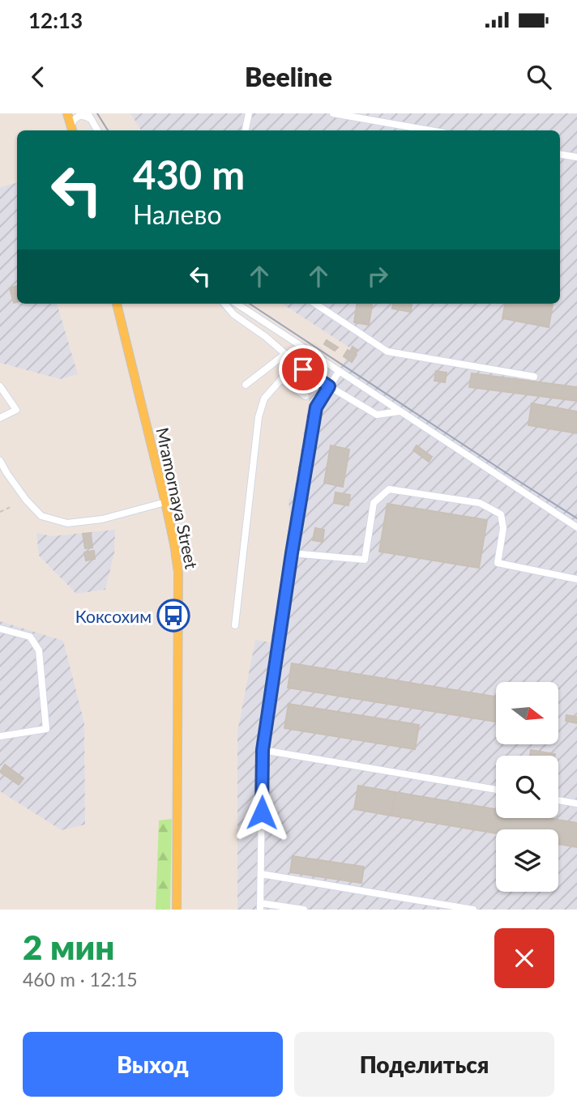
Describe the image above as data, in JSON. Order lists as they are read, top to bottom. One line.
{"streets":{"main road":["Mramornaya Street"]},"places":{"bus stop":["Коксохим"]},"north":"right","page":{"status":"12:13","header":"Beeline","turn":["430 m","Налево"],"heading":["2 мин","460 m · 12:15"],"buttons":["Выход","Поделиться"]}}
